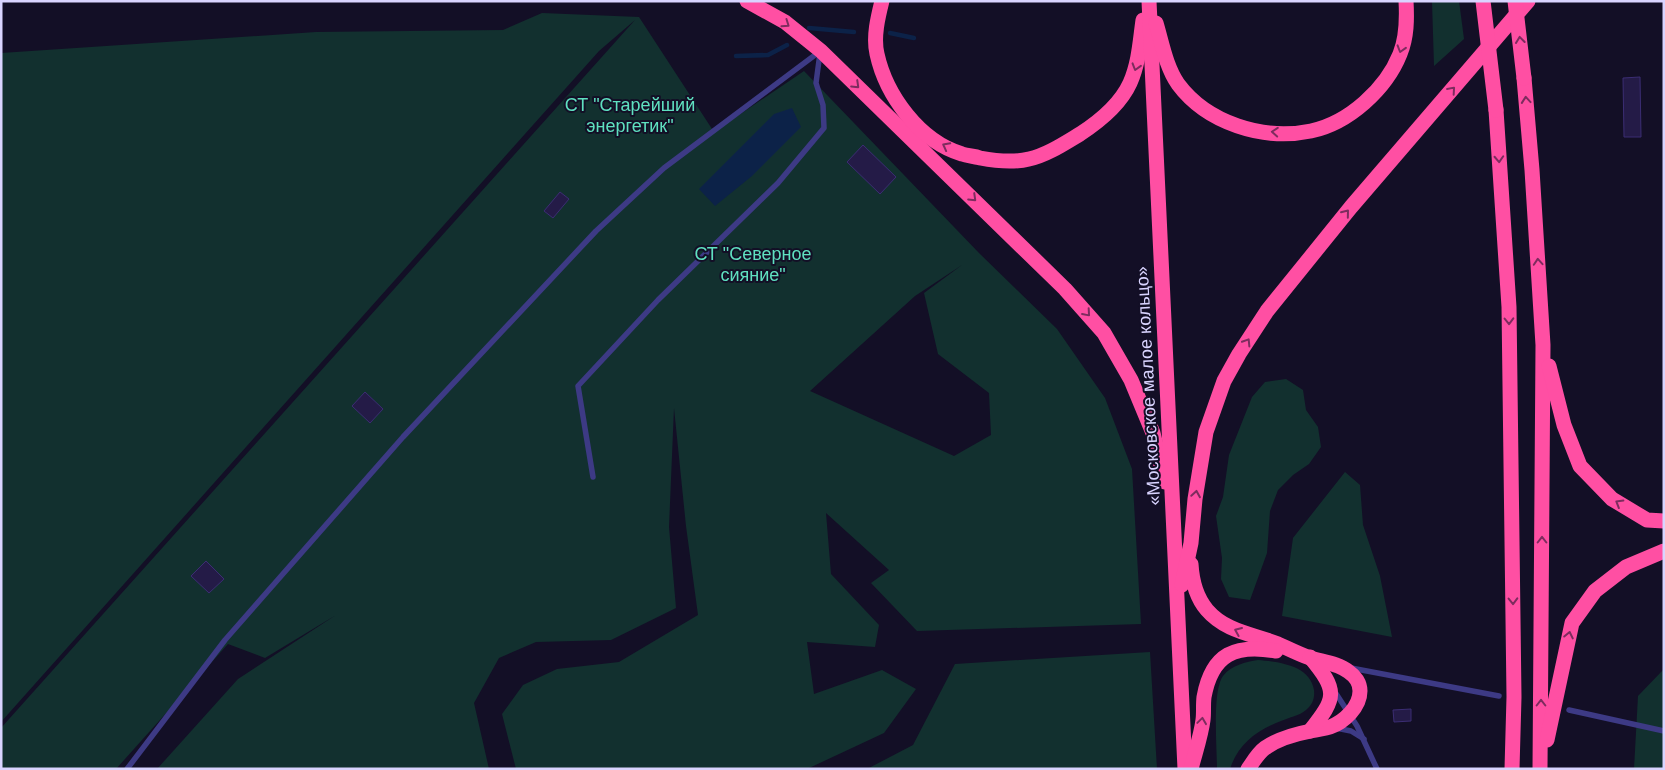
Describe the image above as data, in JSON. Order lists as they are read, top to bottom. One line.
{"streets":{"highway":["«Московское малое кольцо»"]},"parks":["СТ \"Старейший энергетик\"","СТ \"Северное сияние\""]}
